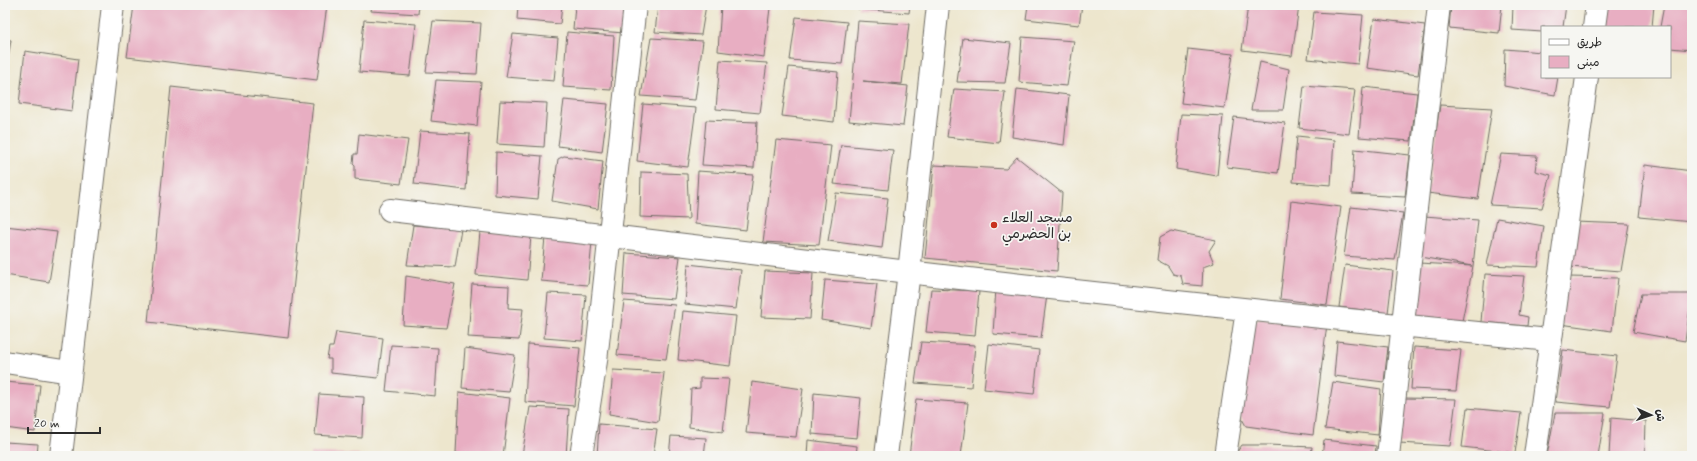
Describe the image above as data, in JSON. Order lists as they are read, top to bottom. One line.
{"places":["مسجد العلاء بن الحضرمي"],"legend":["طريق","مبنى"],"scale_bar":"20 m","north":"right"}
